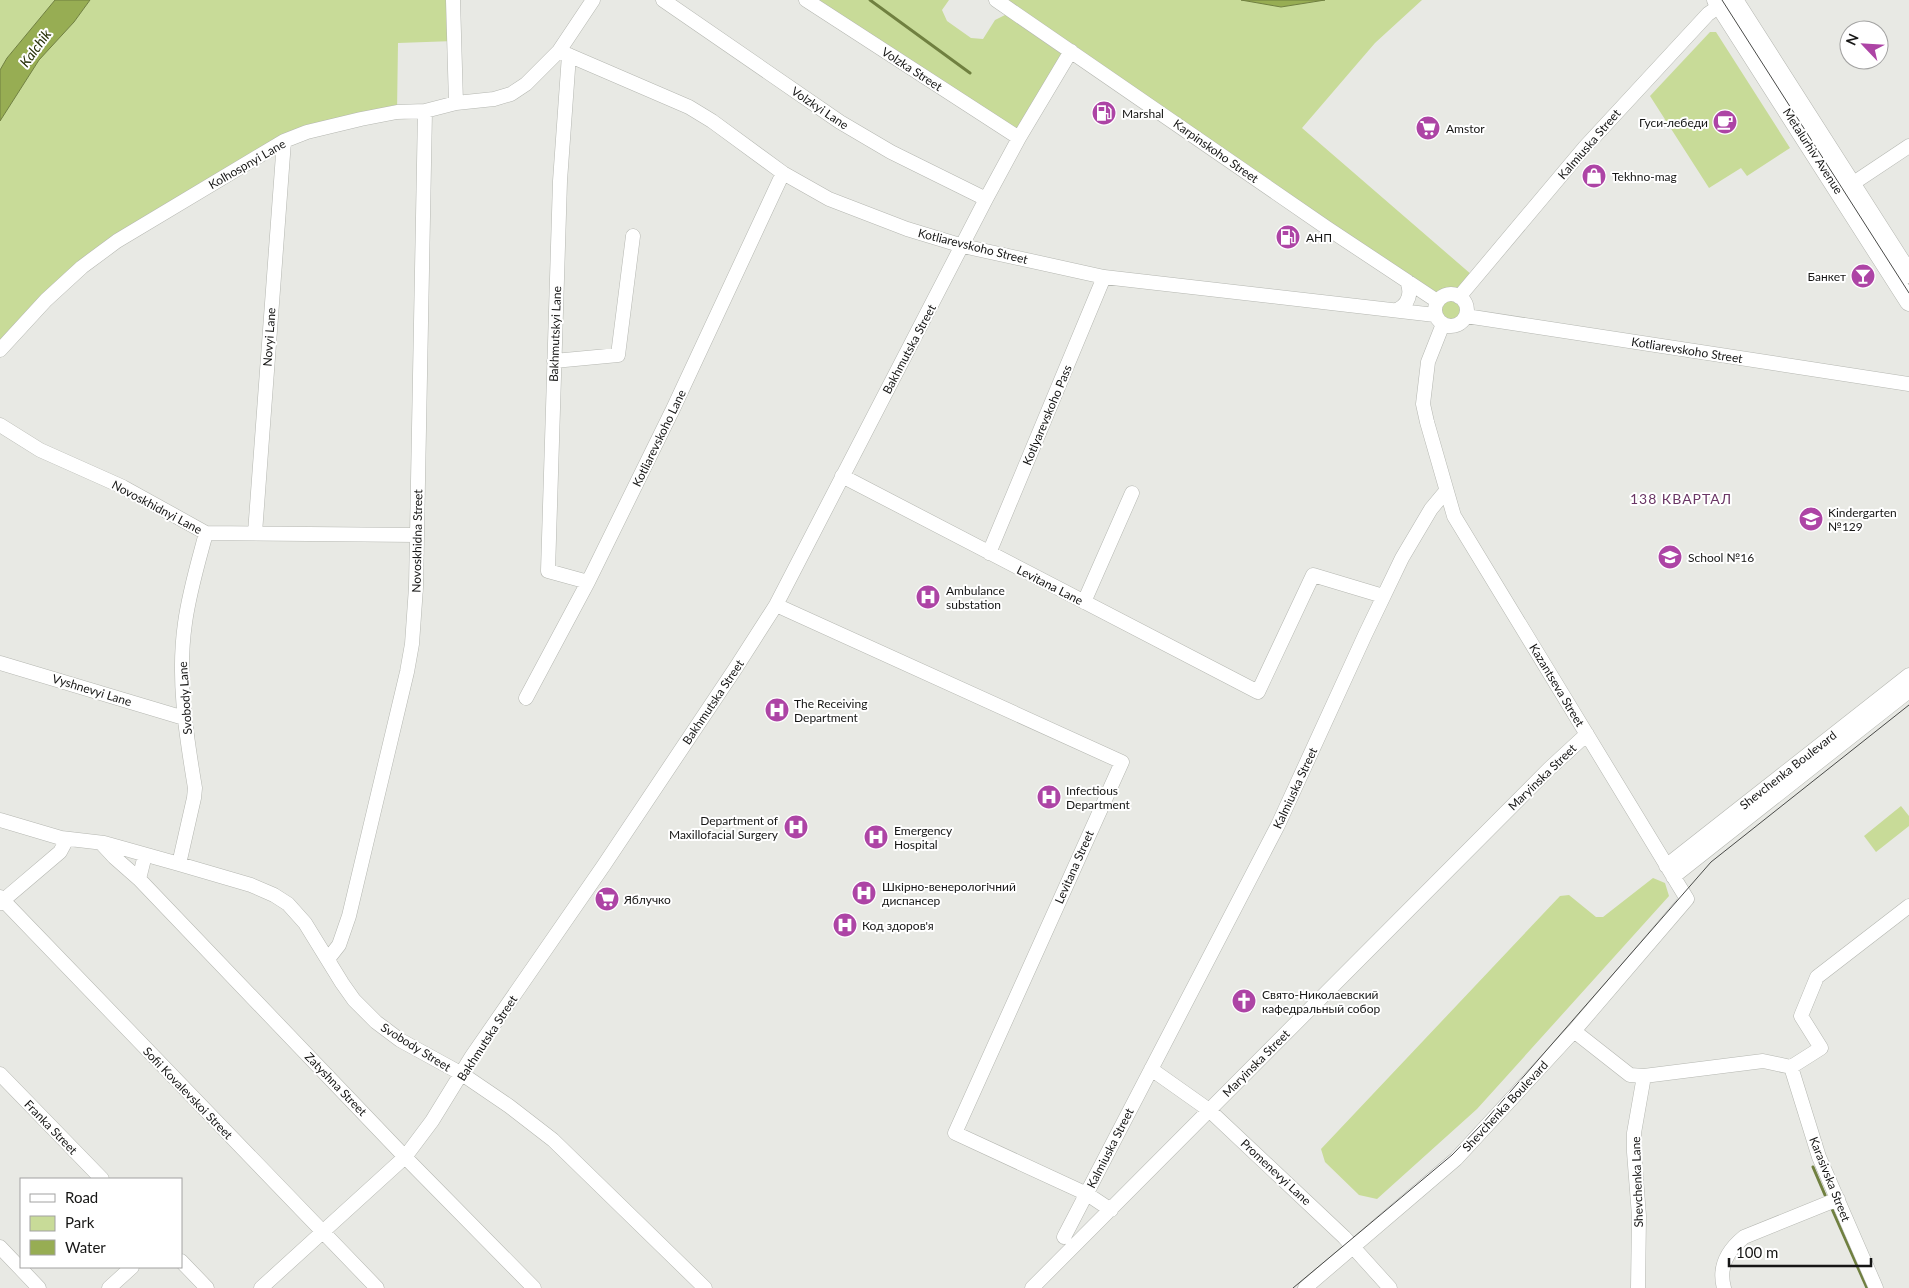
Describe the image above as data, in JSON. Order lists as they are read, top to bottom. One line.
{"streets":{"main road":["Metalurhiv Avenue"],"street":["Volzka Street","Volzkyi Lane","Kalmiuska Street","Karpinskoho Street","Kolhospnyi Lane","Kotliarevskoho Street","Bakhmutskyi Lane","Novyi Lane","Bakhmutska Street","Kotlyarevskoho Pass","Kotliarevskoho Lane","Novoskhidnyi Lane","Novoskhidna Street","Levitana Lane","Kazantseva Street","Vyshnevyi Lane","Svobody Lane","Shevchenka Boulevard","Maryinska Street","Levitana Street","Svobody Street","Zatyshna Street","Sofii Kovalevskoi Street","Franka Street","Promenevyi Lane","Karasivska Street","Shevchenka Lane"]},"crossings":[["Volzka Street","Bakhmutska Street"],["Volzkyi Lane","Bakhmutska Street"],["Kalmiuska Street","Karpinskoho Street"],["Kalmiuska Street","Metalurhiv Avenue"],["Kalmiuska Street","Kotliarevskoho Street"],["Kalmiuska Street","Levitana Lane"],["Kalmiuska Street","Kazantseva Street"],["Kalmiuska Street","Levitana Street"],["Kalmiuska Street","Promenevyi Lane"],["Karpinskoho Street","Kotliarevskoho Street"],["Karpinskoho Street","Bakhmutska Street"],["Kolhospnyi Lane","Kotliarevskoho Street"],["Kolhospnyi Lane","Bakhmutskyi Lane"],["Kolhospnyi Lane","Novyi Lane"],["Kolhospnyi Lane","Novoskhidna Street"],["Kotliarevskoho Street","Bakhmutskyi Lane"],["Kotliarevskoho Street","Bakhmutska Street"],["Kotliarevskoho Street","Kotlyarevskoho Pass"],["Kotliarevskoho Street","Kotliarevskoho Lane"],["Bakhmutskyi Lane","Kotliarevskoho Lane"],["Novyi Lane","Novoskhidnyi Lane"],["Bakhmutska Street","Levitana Lane"],["Bakhmutska Street","Levitana Street"],["Bakhmutska Street","Svobody Street"],["Bakhmutska Street","Zatyshna Street"],["Bakhmutska Street","Sofii Kovalevskoi Street"],["Kotlyarevskoho Pass","Levitana Lane"],["Novoskhidnyi Lane","Novoskhidna Street"],["Novoskhidnyi Lane","Svobody Lane"],["Novoskhidna Street","Svobody Street"],["Kazantseva Street","Shevchenka Boulevard"],["Kazantseva Street","Maryinska Street"],["Vyshnevyi Lane","Svobody Lane"],["Svobody Lane","Svobody Street"],["Shevchenka Boulevard","Promenevyi Lane"],["Maryinska Street","Levitana Street"],["Maryinska Street","Promenevyi Lane"]],"districts":["138 КВАРТАЛ"],"water":["Kalchik"],"places":{"fuel station":["Marshal","АНП"],"cafe":["Гуси-лебеди"],"supermarket":["Amstor","Яблучко"],"shop":["Tekhno-mag"],"bar":["Банкет"],"school or university":["Kindergarten №129","School №16"],"hospital":["Ambulance substation","The Receiving Department","Infectious Department","Department of Maxillofacial Surgery","Emergency Hospital","Шкірно-венерологічний диспансер","Код здоров'я"],"church":["Свято-Николаевский кафедральный собор"]},"legend":["Road","Park","Water"],"scale_bar":"100 m","north":"top left"}
